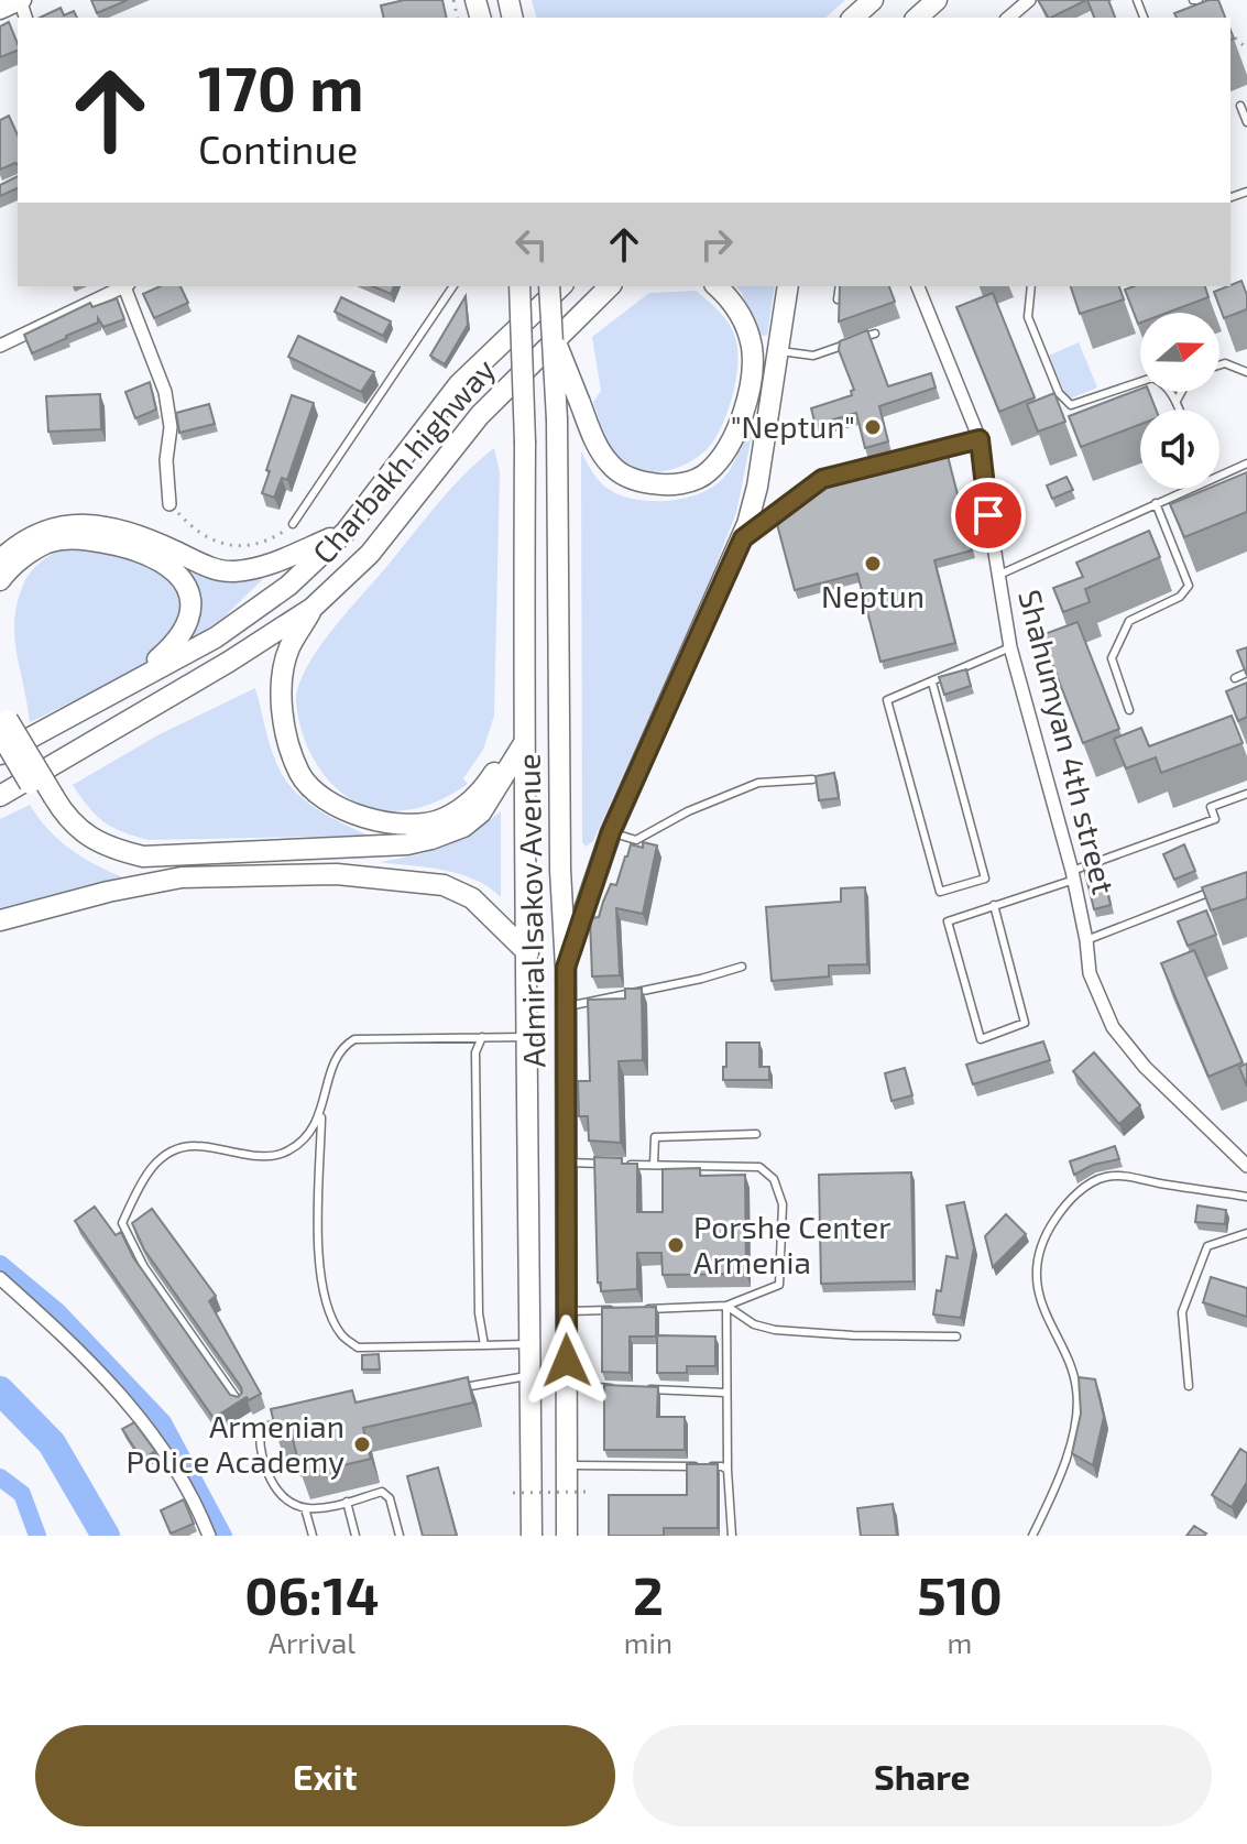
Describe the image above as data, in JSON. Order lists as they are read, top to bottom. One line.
{"streets":{"highway":["Charbakh highway","Admiral Isakov Avenue"],"street":["Shahumyan 4th street"]},"places":["\"Neptun\"","Neptun","Porshe Center Armenia","Armenian Police Academy"],"north":"right","page":{"turn":["170 m","Continue"],"eta":["06:14","Arrival","2","min","510","m"],"buttons":["Exit","Share"]}}
